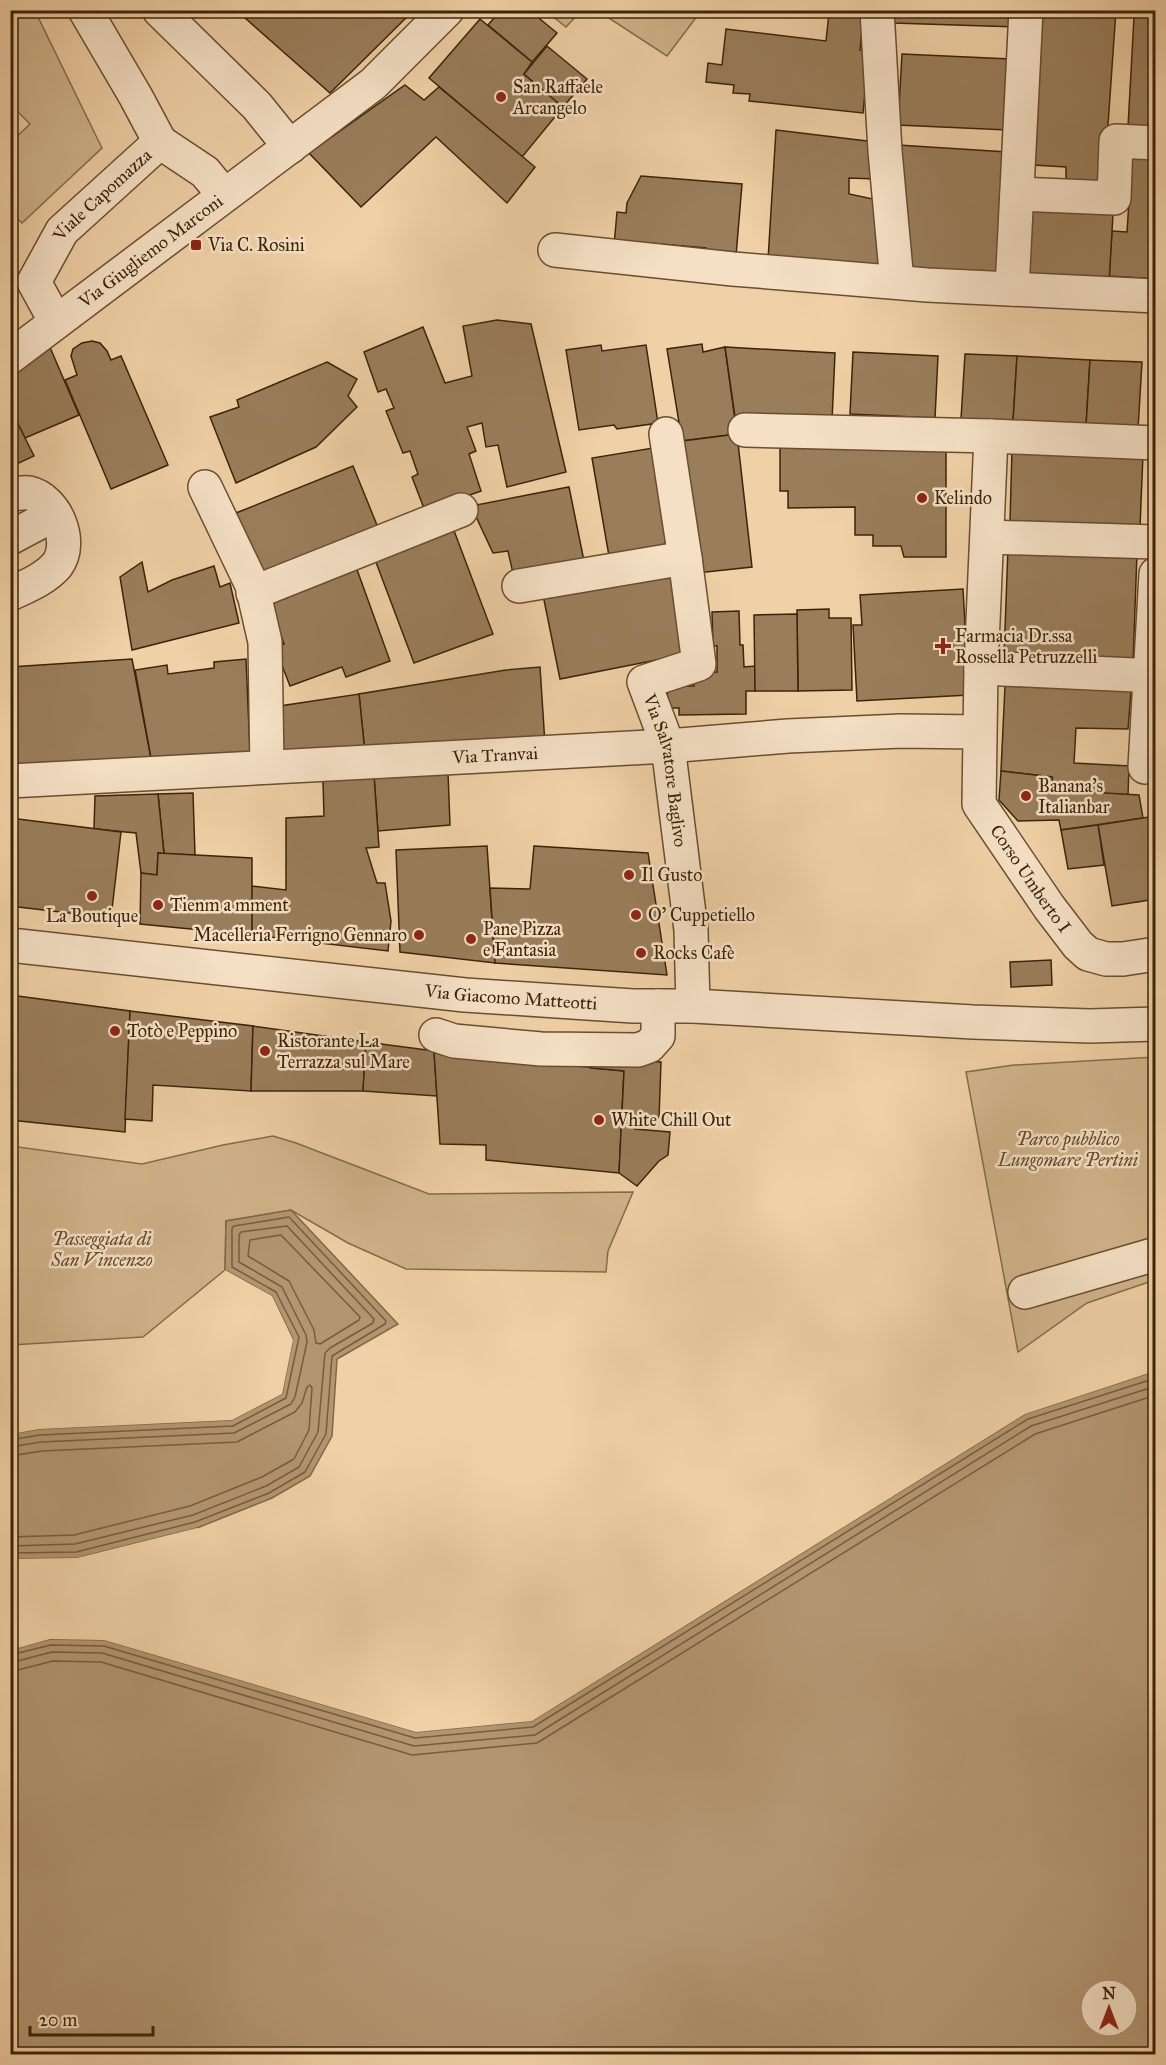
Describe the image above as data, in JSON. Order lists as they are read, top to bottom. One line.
{"streets":{"street":["Viale Capomazza","Via Giugliemo Marconi","Via Tranvai","Via Salvatore Baglivo","Corso Umberto I","Via Giacomo Matteotti"]},"crossings":[["Viale Capomazza","Via Giugliemo Marconi"],["Via Tranvai","Via Salvatore Baglivo"],["Via Tranvai","Corso Umberto I"],["Via Salvatore Baglivo","Via Giacomo Matteotti"]],"parks":["Parco pubblico Lungomare Pertini","Passeggiata di San Vincenzo"],"places":{"other":["San Raffaele Arcangelo","Kelindo","Banana's Italianbar","Il Gusto","La Boutique","Tienm a mment","O' Cuppetiello","Macelleria Ferrigno Gennaro","Pane Pizza e Fantasia","Rocks Cafè","Totò e Peppino","Ristorante La Terrazza sul Mare","White Chill Out"],"transit":["Via C. Rosini"],"health":["Farmacia Dr.ssa Rossella Petruzzelli"]},"scale_bar":"20 m","north":"top"}
